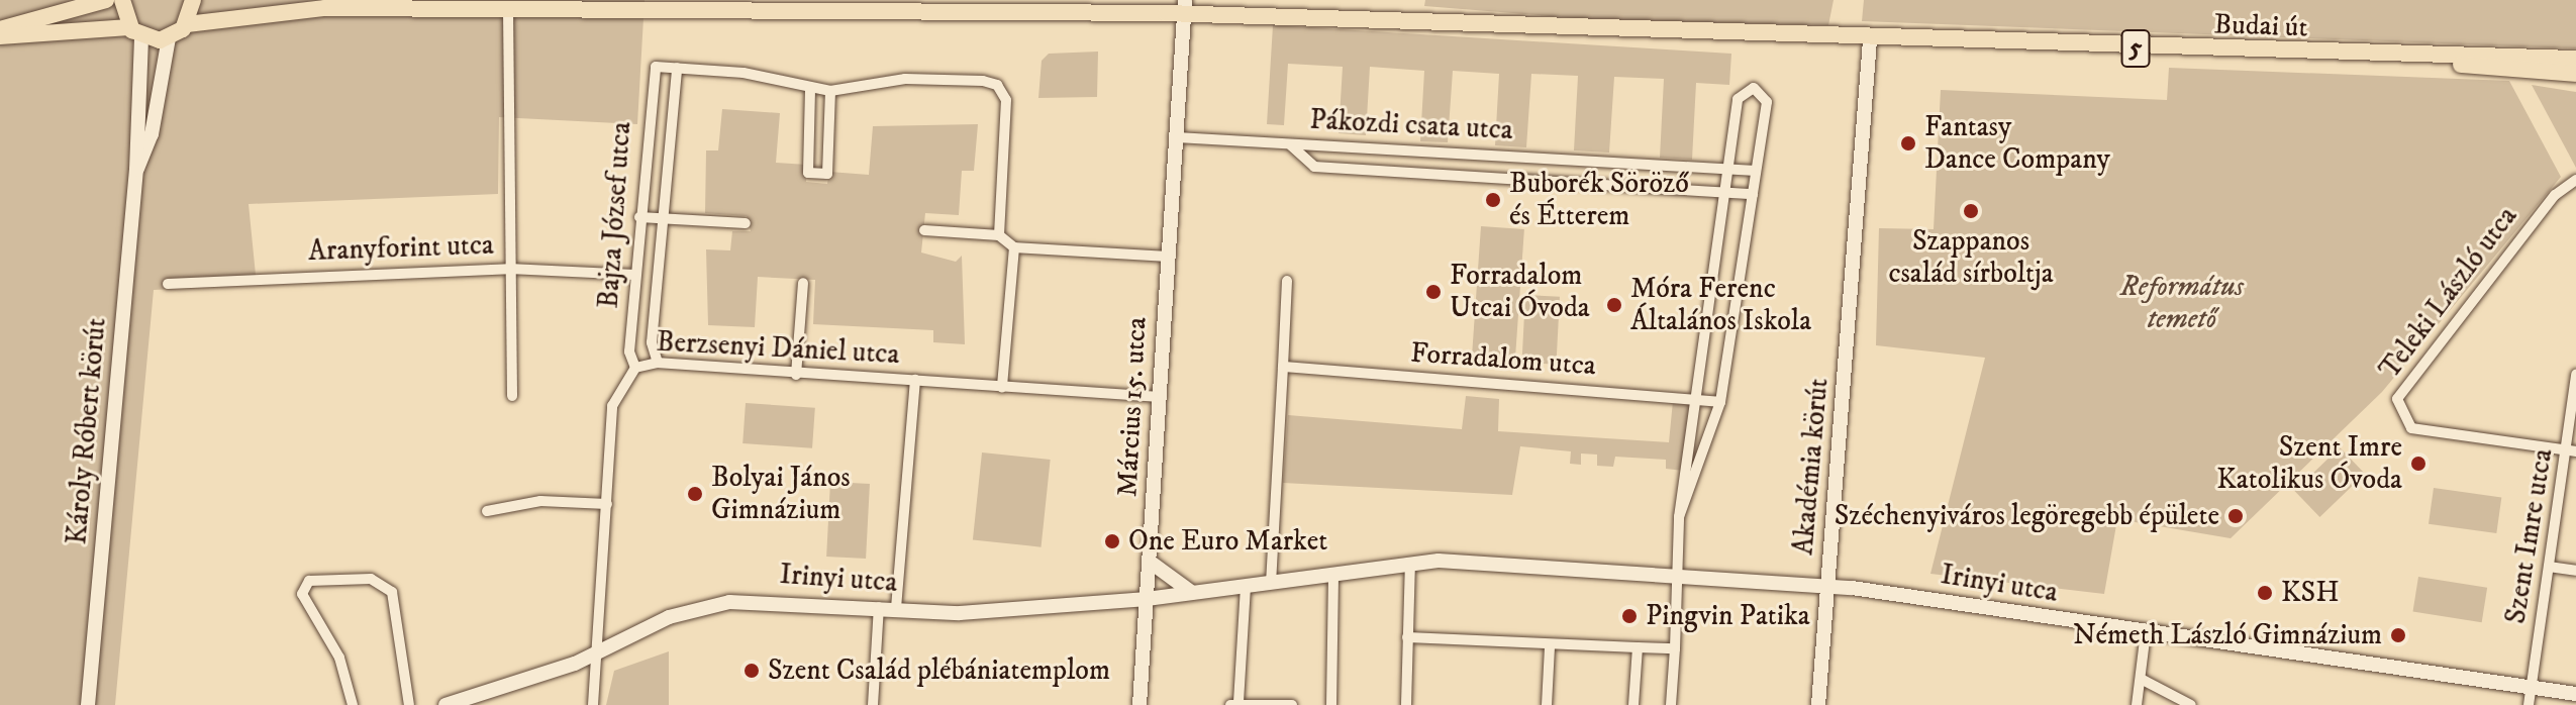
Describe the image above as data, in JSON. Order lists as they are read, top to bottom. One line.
{"streets":{"main road":["Budai út","5"],"street":["Pákozdi csata utca","Bajza József utca","Aranyforint utca","Teleki László utca","Berzsenyi Dániel utca","Forradalom utca","Március 15. utca","Károly Róbert körút","Akadémia körút","Szent Imre utca","Irinyi utca"]},"crossings":[["Budai út","5"],["Budai út","Március 15. utca"],["Budai út","Akadémia körút"],["Bajza József utca","Aranyforint utca"],["Bajza József utca","Berzsenyi Dániel utca"],["Teleki László utca","Szent Imre utca"],["Berzsenyi Dániel utca","Március 15. utca"],["Berzsenyi Dániel utca","Irinyi utca"],["Március 15. utca","Irinyi utca"],["Akadémia körút","Irinyi utca"],["Szent Imre utca","Irinyi utca"]],"parks":["Református temető"],"places":["Fantasy Dance Company","Buborék Söröző és Étterem","Szappanos család sírboltja","Forradalom Utcai Óvoda","Móra Ferenc Általános Iskola","Szent Imre Katolikus Óvoda","Bolyai János Gimnázium","Széchenyiváros legöregebb épülete","One Euro Market","KSH","Pingvin Patika","Németh László Gimnázium","Szent Család plébániatemplom"]}
